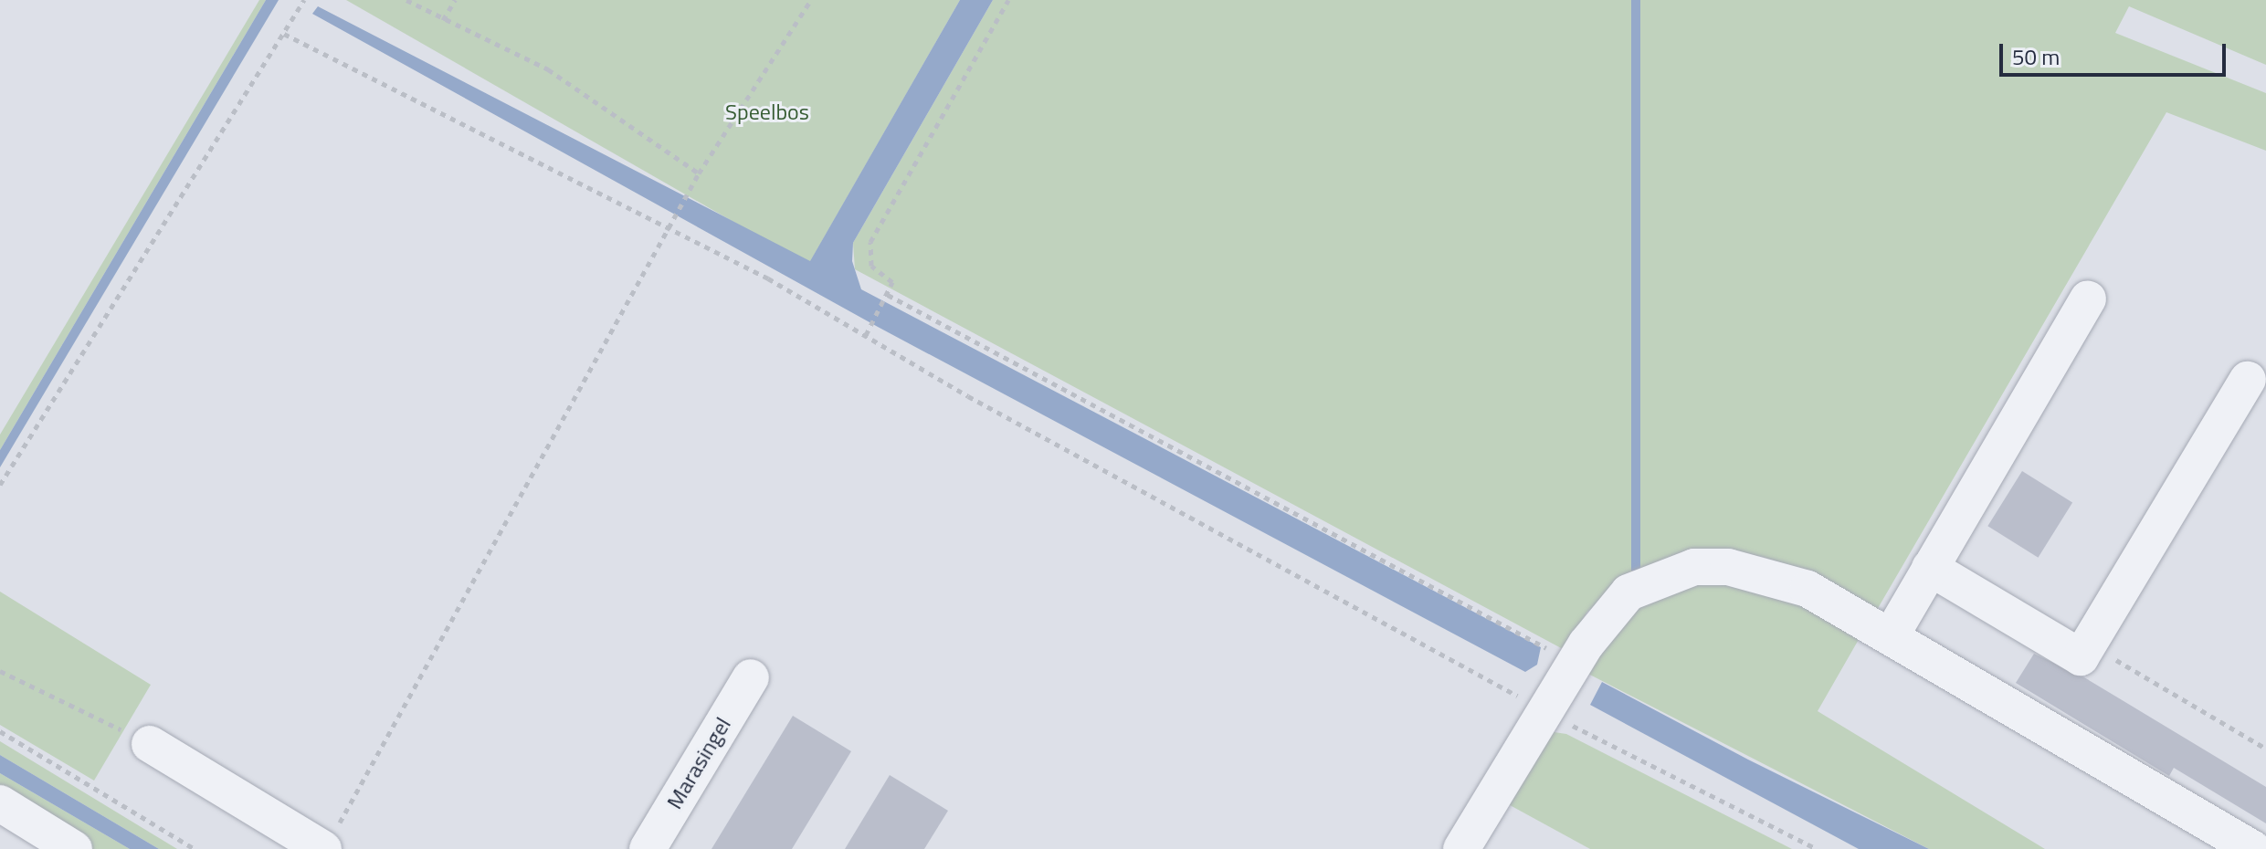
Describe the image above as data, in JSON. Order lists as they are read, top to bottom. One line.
{"streets":{"street":["Marasingel"]},"parks":["Speelbos"],"scale_bar":"50 m"}
